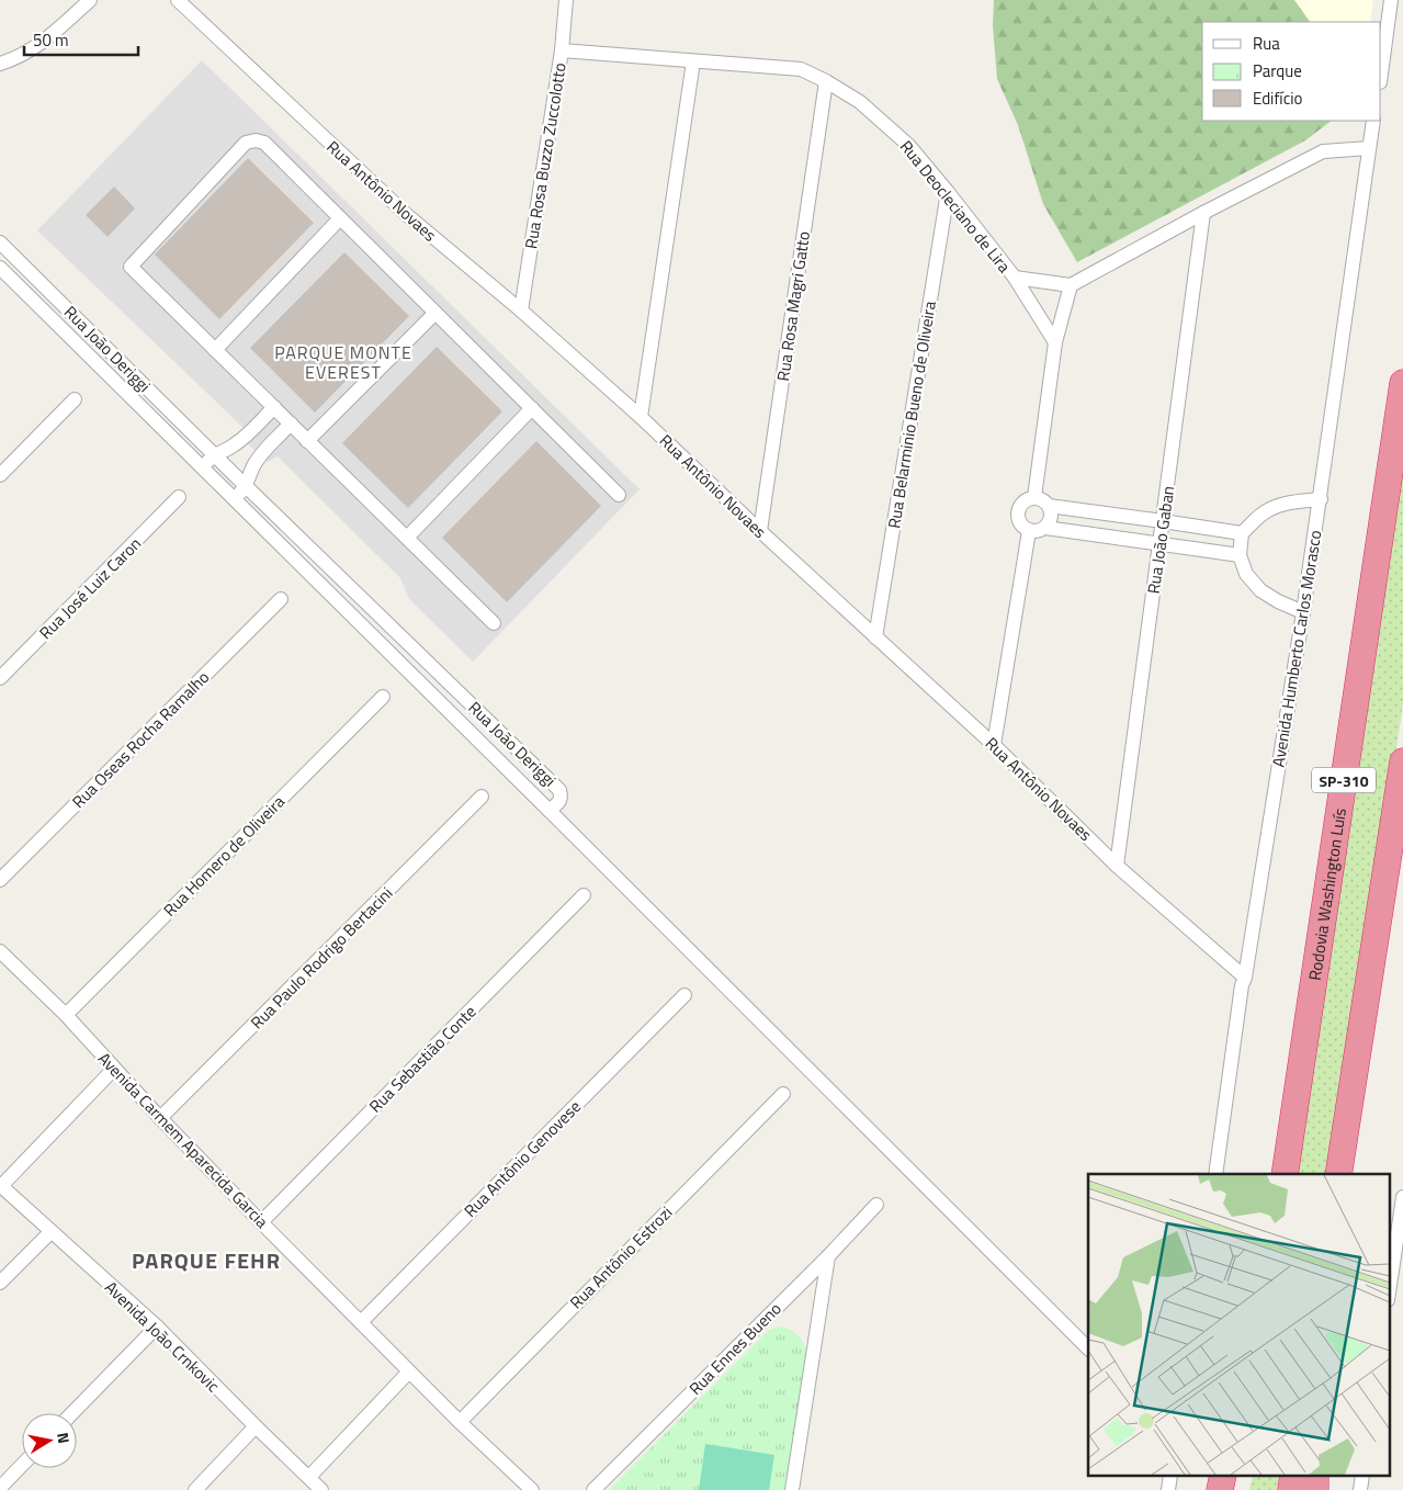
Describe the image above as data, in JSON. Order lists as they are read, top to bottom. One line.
{"streets":{"highway":["SP-310","Rodovia Washington Luís"],"street":["Rua Rosa Buzzo Zuccolotto","Rua Antônio Novaes","Rua Deocleciano de Lira","Rua Rosa Magri Gatto","Rua João Deriggi","Rua Belarminio Bueno de Oliveira","Rua João Gaban","Rua José Luiz Caron","Avenida Humberto Carlos Morasco","Rua Oseas Rocha Ramalho","Rua Homero de Oliveira","Rua Paulo Rodrigo Bertacini","Rua Sebastião Conte","Avenida Carmem Aparecida Garcia","Rua Antônio Genovese","Rua Antônio Estrozi","Avenida João Crnkovic","Rua Ennes Bueno"]},"crossings":[["Rua Rosa Buzzo Zuccolotto","Rua Antônio Novaes"],["Rua Rosa Buzzo Zuccolotto","Rua Deocleciano de Lira"],["Rua Antônio Novaes","Rua Rosa Magri Gatto"],["Rua Antônio Novaes","Rua Belarminio Bueno de Oliveira"],["Rua Antônio Novaes","Rua João Gaban"],["Rua Antônio Novaes","Avenida Humberto Carlos Morasco"],["Rua Deocleciano de Lira","Rua Rosa Magri Gatto"],["Rua Deocleciano de Lira","Rua Belarminio Bueno de Oliveira"],["Rua Homero de Oliveira","Avenida Carmem Aparecida Garcia"],["Rua Paulo Rodrigo Bertacini","Avenida Carmem Aparecida Garcia"],["Rua Sebastião Conte","Avenida Carmem Aparecida Garcia"],["Avenida Carmem Aparecida Garcia","Rua Antônio Genovese"],["Avenida Carmem Aparecida Garcia","Rua Antônio Estrozi"]],"districts":["PARQUE MONTE EVEREST","PARQUE FEHR"],"legend":["Rua","Parque","Edifício"],"scale_bar":"50 m","north":"right"}
